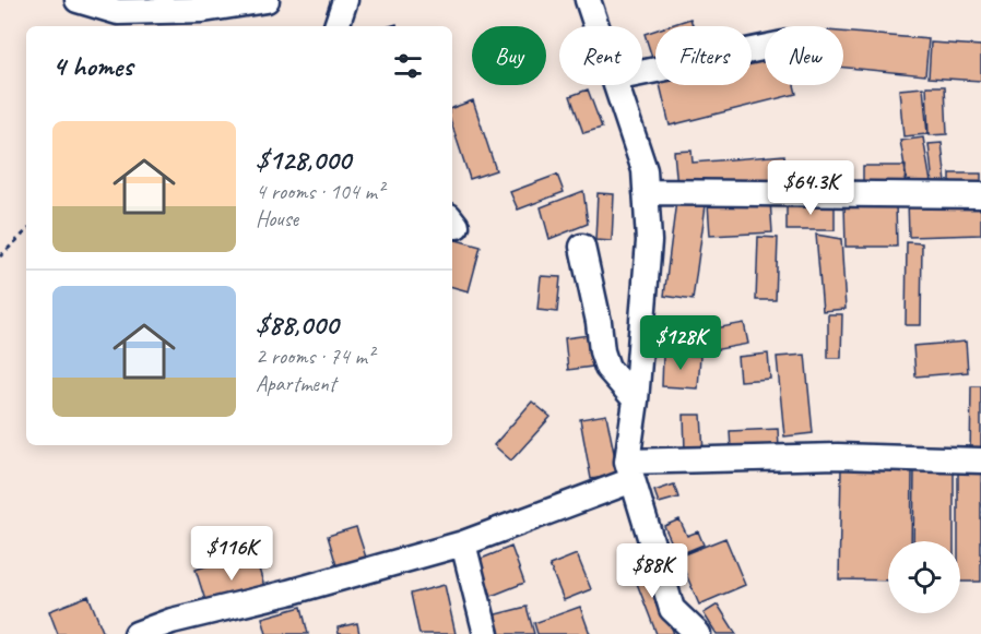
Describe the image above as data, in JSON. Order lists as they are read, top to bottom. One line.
{"page":{"chip":["Buy","Rent","Filters","New"],"heading":"4 homes","list":[{"name":"$128,000","note":"4 rooms · 104 m² · House"},{"name":"$88,000","note":"2 rooms · 74 m² · Apartment"}],"price":["$64.3K","$128K","$116K","$88K"]}}
